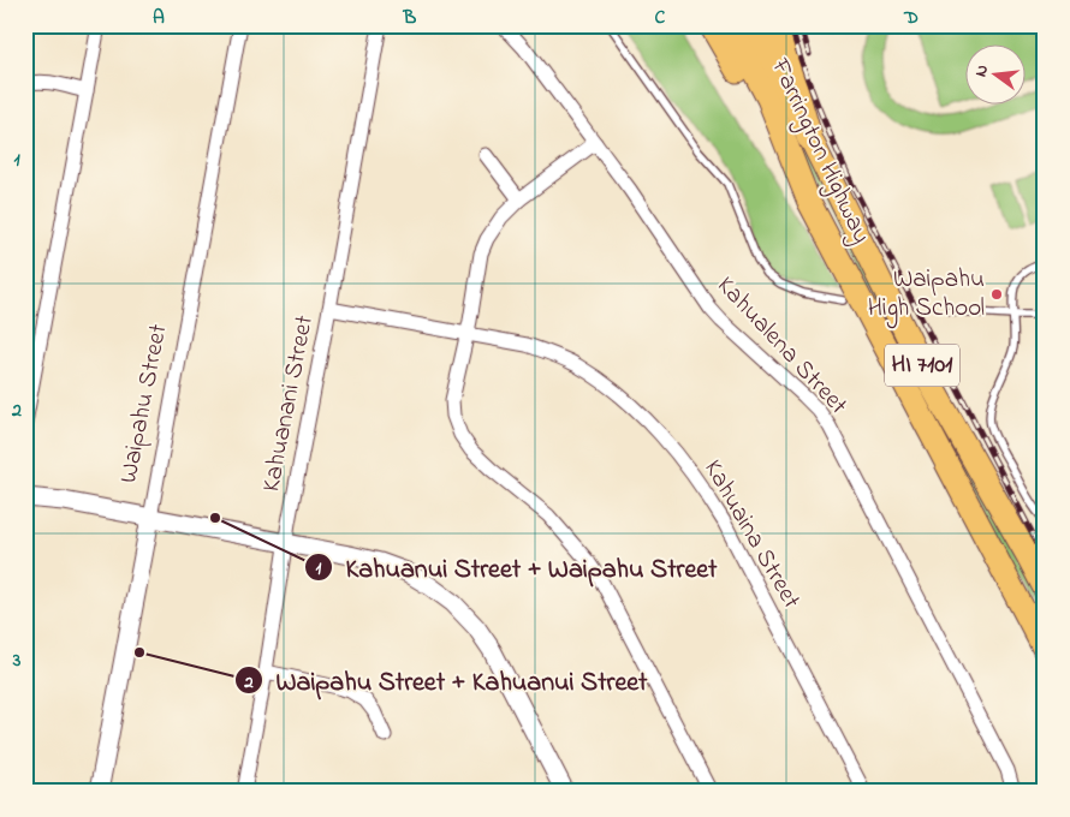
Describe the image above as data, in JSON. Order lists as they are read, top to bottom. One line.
{"streets":{"main road":["Farrington Highway","HI 7101"],"street":["Kahualena Street","Waipahu Street","Kahuanani Street","Kahuaina Street"]},"crossings":[["Kahuanani Street","Kahuaina Street"]],"places":["Waipahu High School","Kahuanui Street + Waipahu Street","Waipahu Street + Kahuanui Street"],"north":"left","grid":{"columns":["A","B","C","D"],"rows":["1","2","3"]}}
